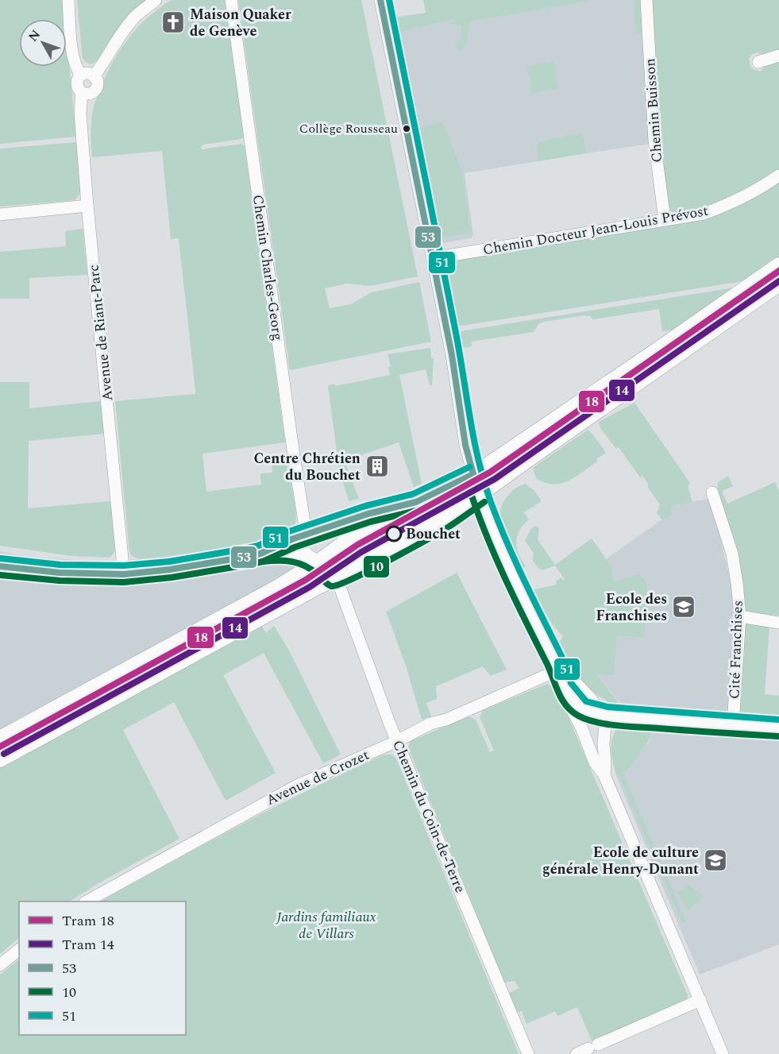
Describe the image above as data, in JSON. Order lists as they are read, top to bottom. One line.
{"streets":{"street":["Chemin Buisson","Chemin Docteur Jean-Louis Prévost","Chemin Charles-Georg","Avenue de Riant-Parc","Cité Franchises","Avenue de Crozet","Chemin du Coin-de-Terre"]},"crossings":[["Chemin Buisson","Chemin Docteur Jean-Louis Prévost"],["Avenue de Crozet","Chemin du Coin-de-Terre"]],"parks":["Jardins familiaux de Villars"],"places":{"church":["Maison Quaker de Genève"],"other":["Collège Rousseau","Bouchet"],"building":["Centre Chrétien du Bouchet"],"school or university":["Ecole des Franchises","Ecole de culture générale Henry-Dunant"]},"lines":["transit line 53","transit line 51","tram line 18","tram line 14","transit line 10"],"legend":["Tram 18","Tram 14","53","10","51"],"north":"top left"}
